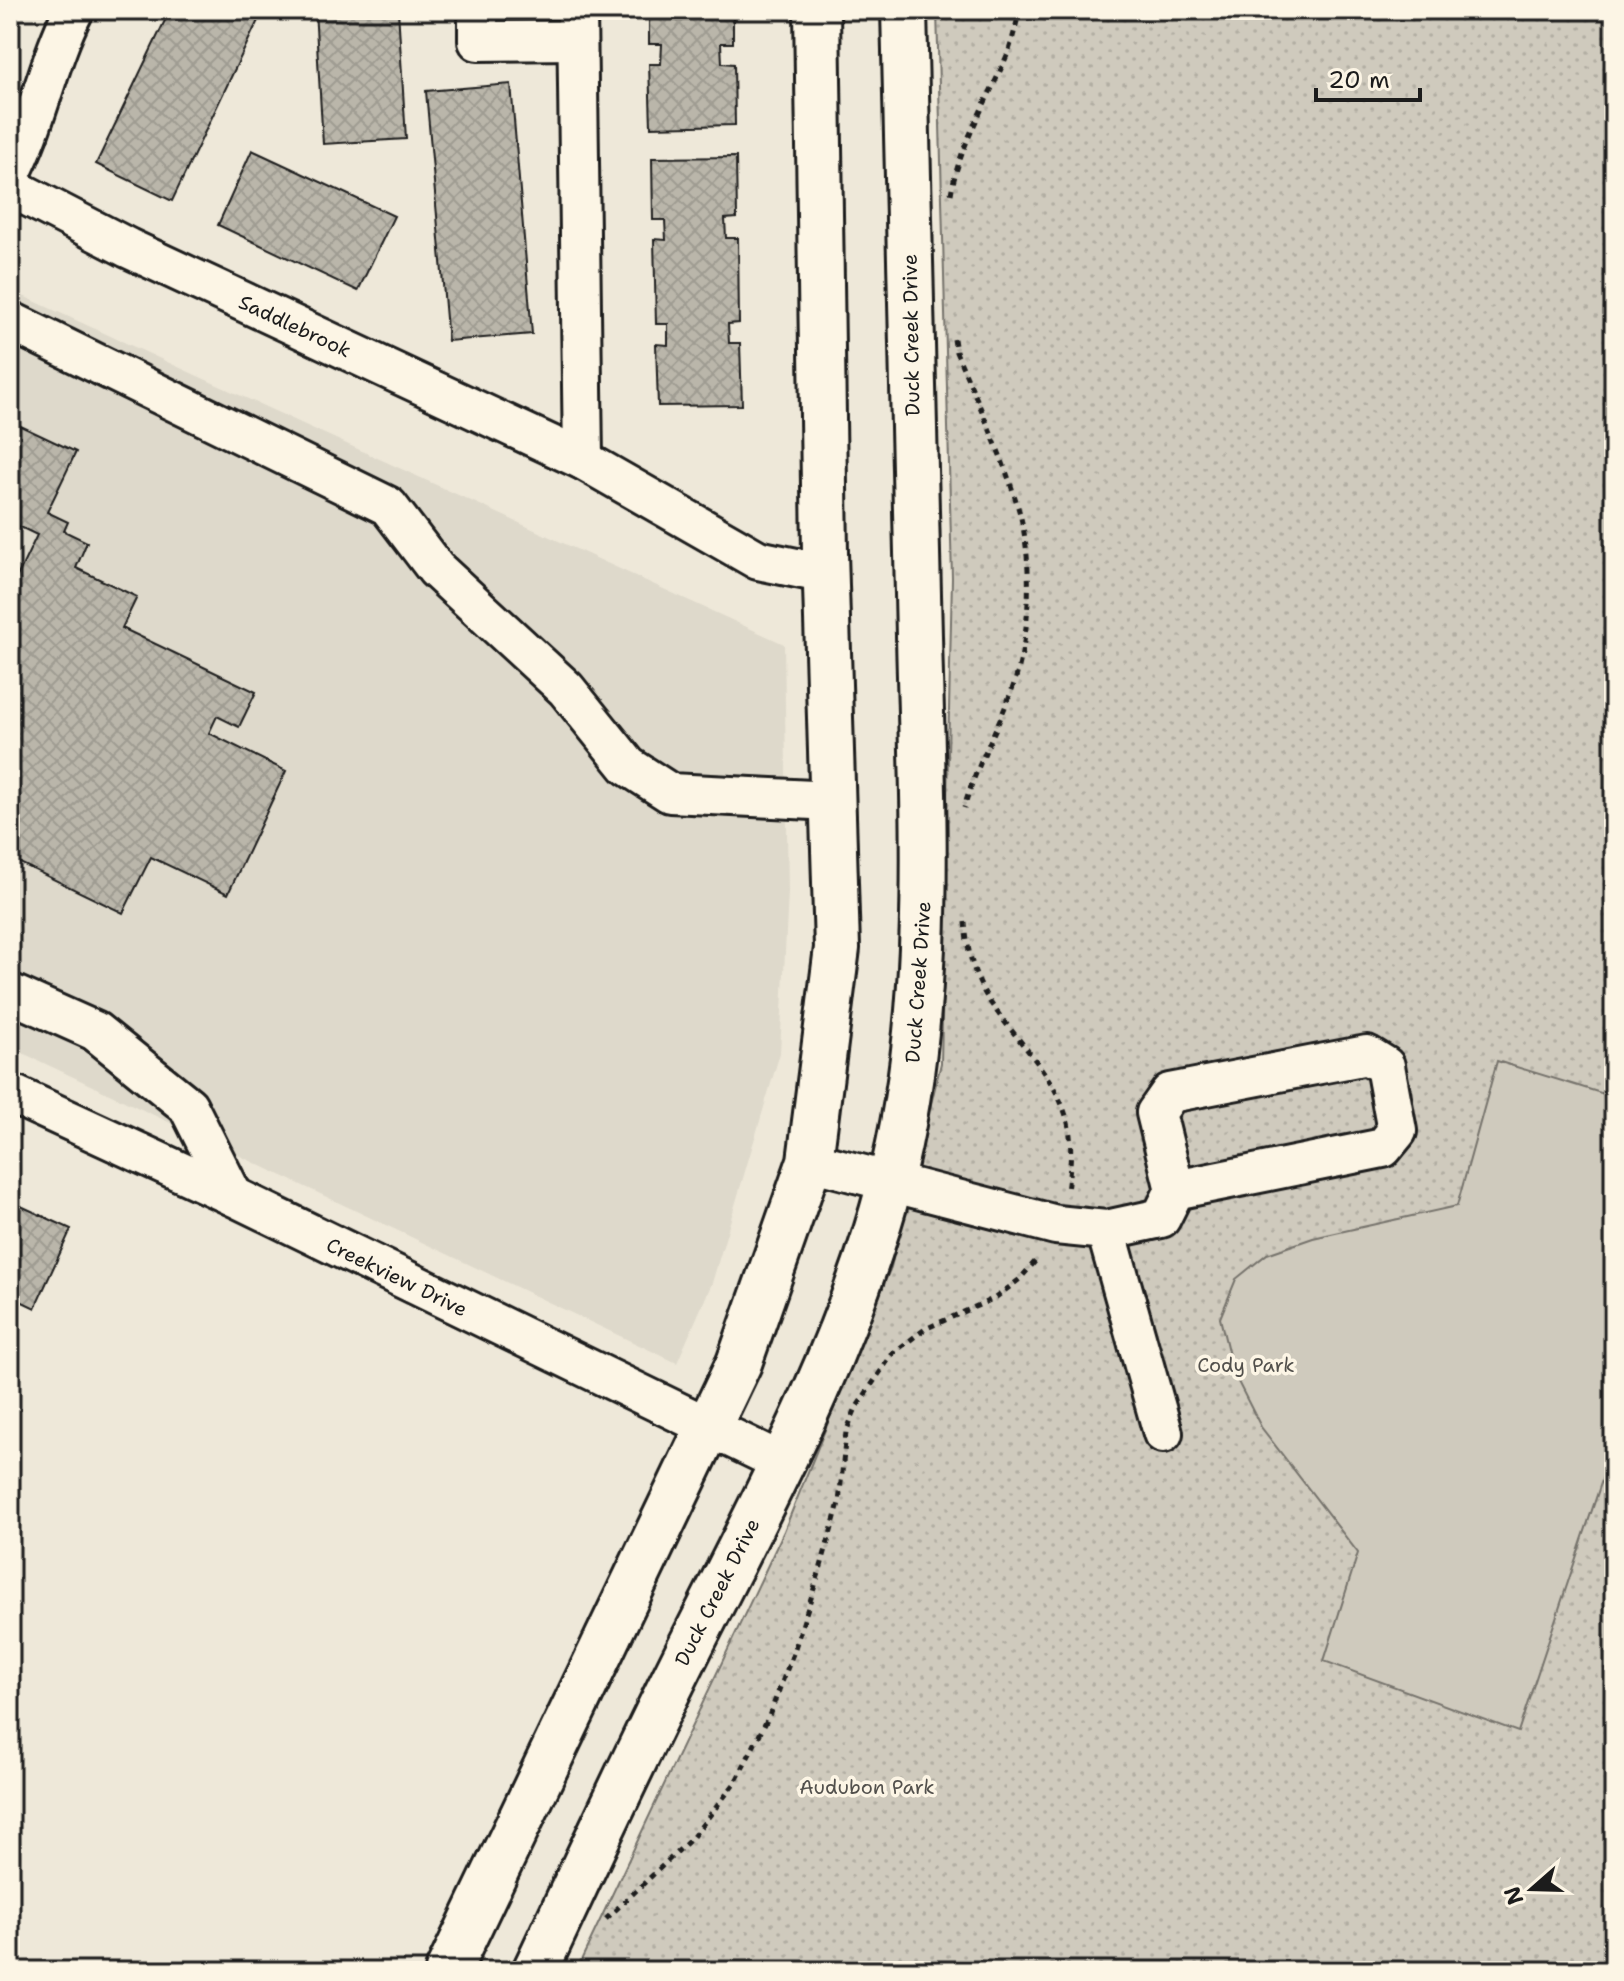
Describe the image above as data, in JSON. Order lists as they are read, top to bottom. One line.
{"streets":{"main road":["Duck Creek Drive"],"street":["Saddlebrook","Creekview Drive"]},"crossings":[["Duck Creek Drive","Creekview Drive"]],"parks":["Cody Park","Audubon Park"],"scale_bar":"20 m","north":"left"}
